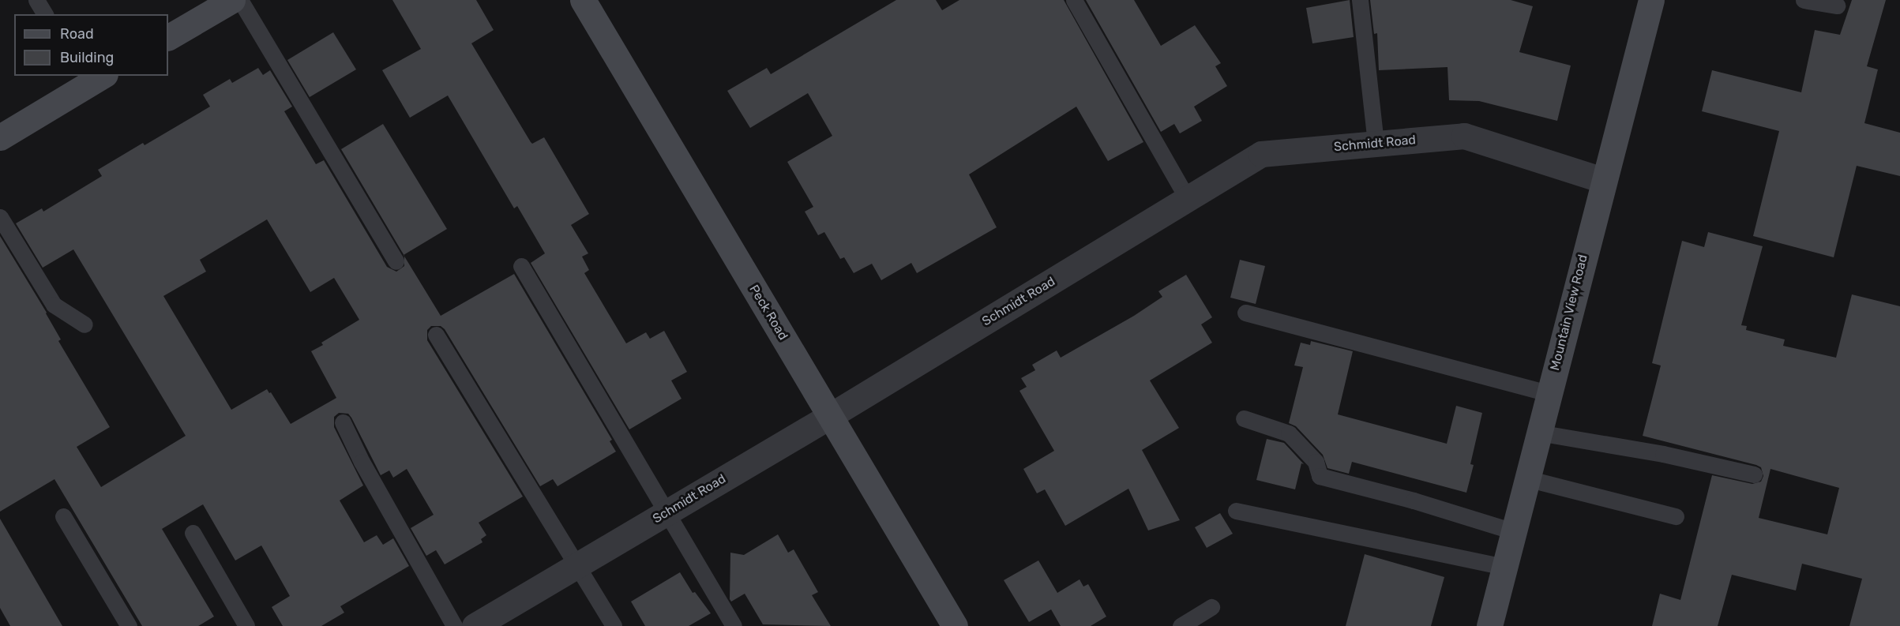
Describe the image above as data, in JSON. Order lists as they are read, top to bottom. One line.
{"streets":{"street":["Schmidt Road","Peck Road","Mountain View Road"]},"crossings":[["Schmidt Road","Peck Road"],["Schmidt Road","Mountain View Road"]],"legend":["Road","Building"]}
